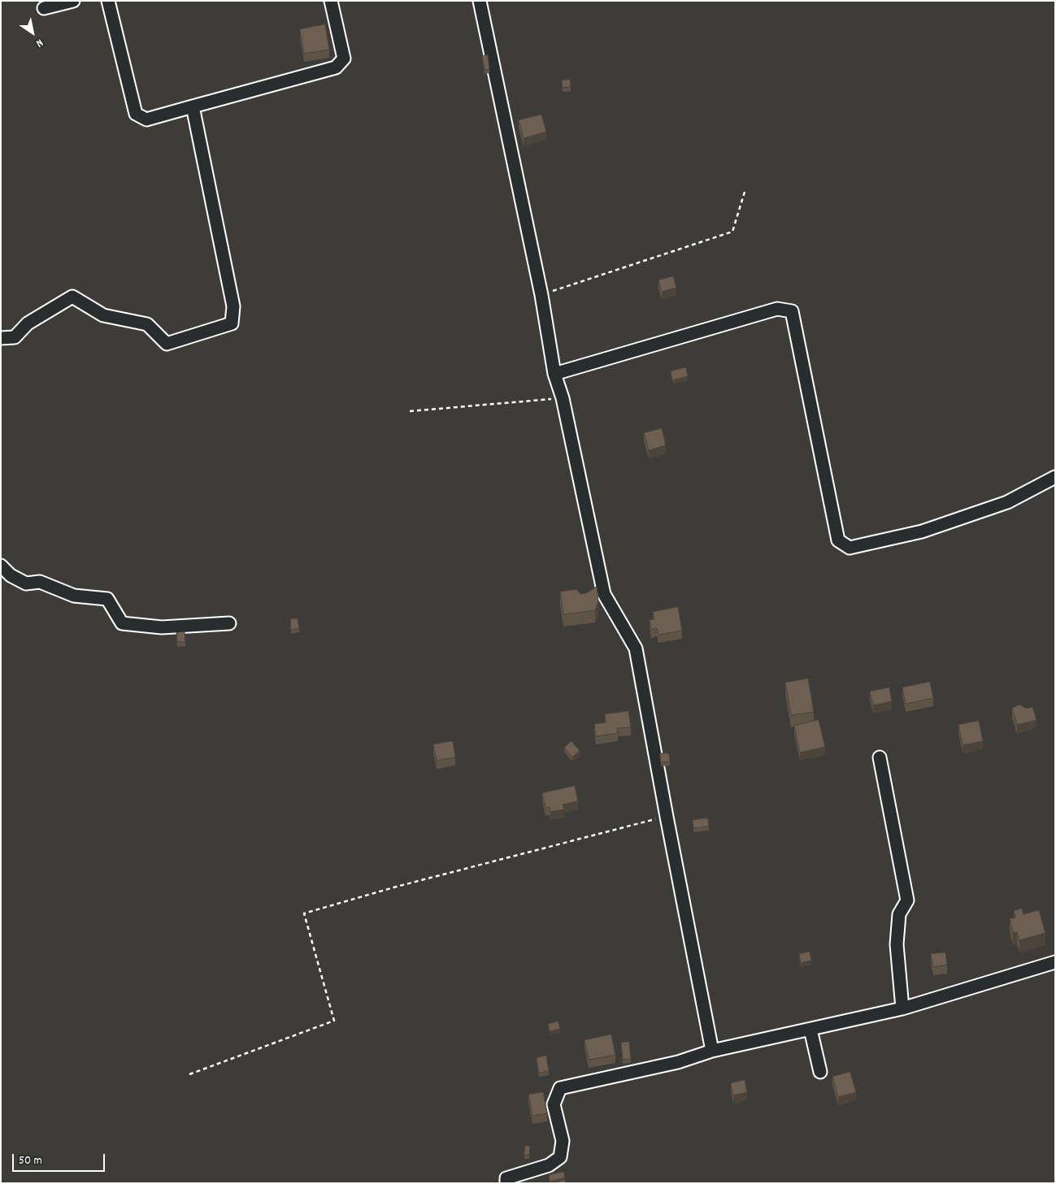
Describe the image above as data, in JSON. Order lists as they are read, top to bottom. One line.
{"scale_bar":"50 m","north":"bottom right"}
